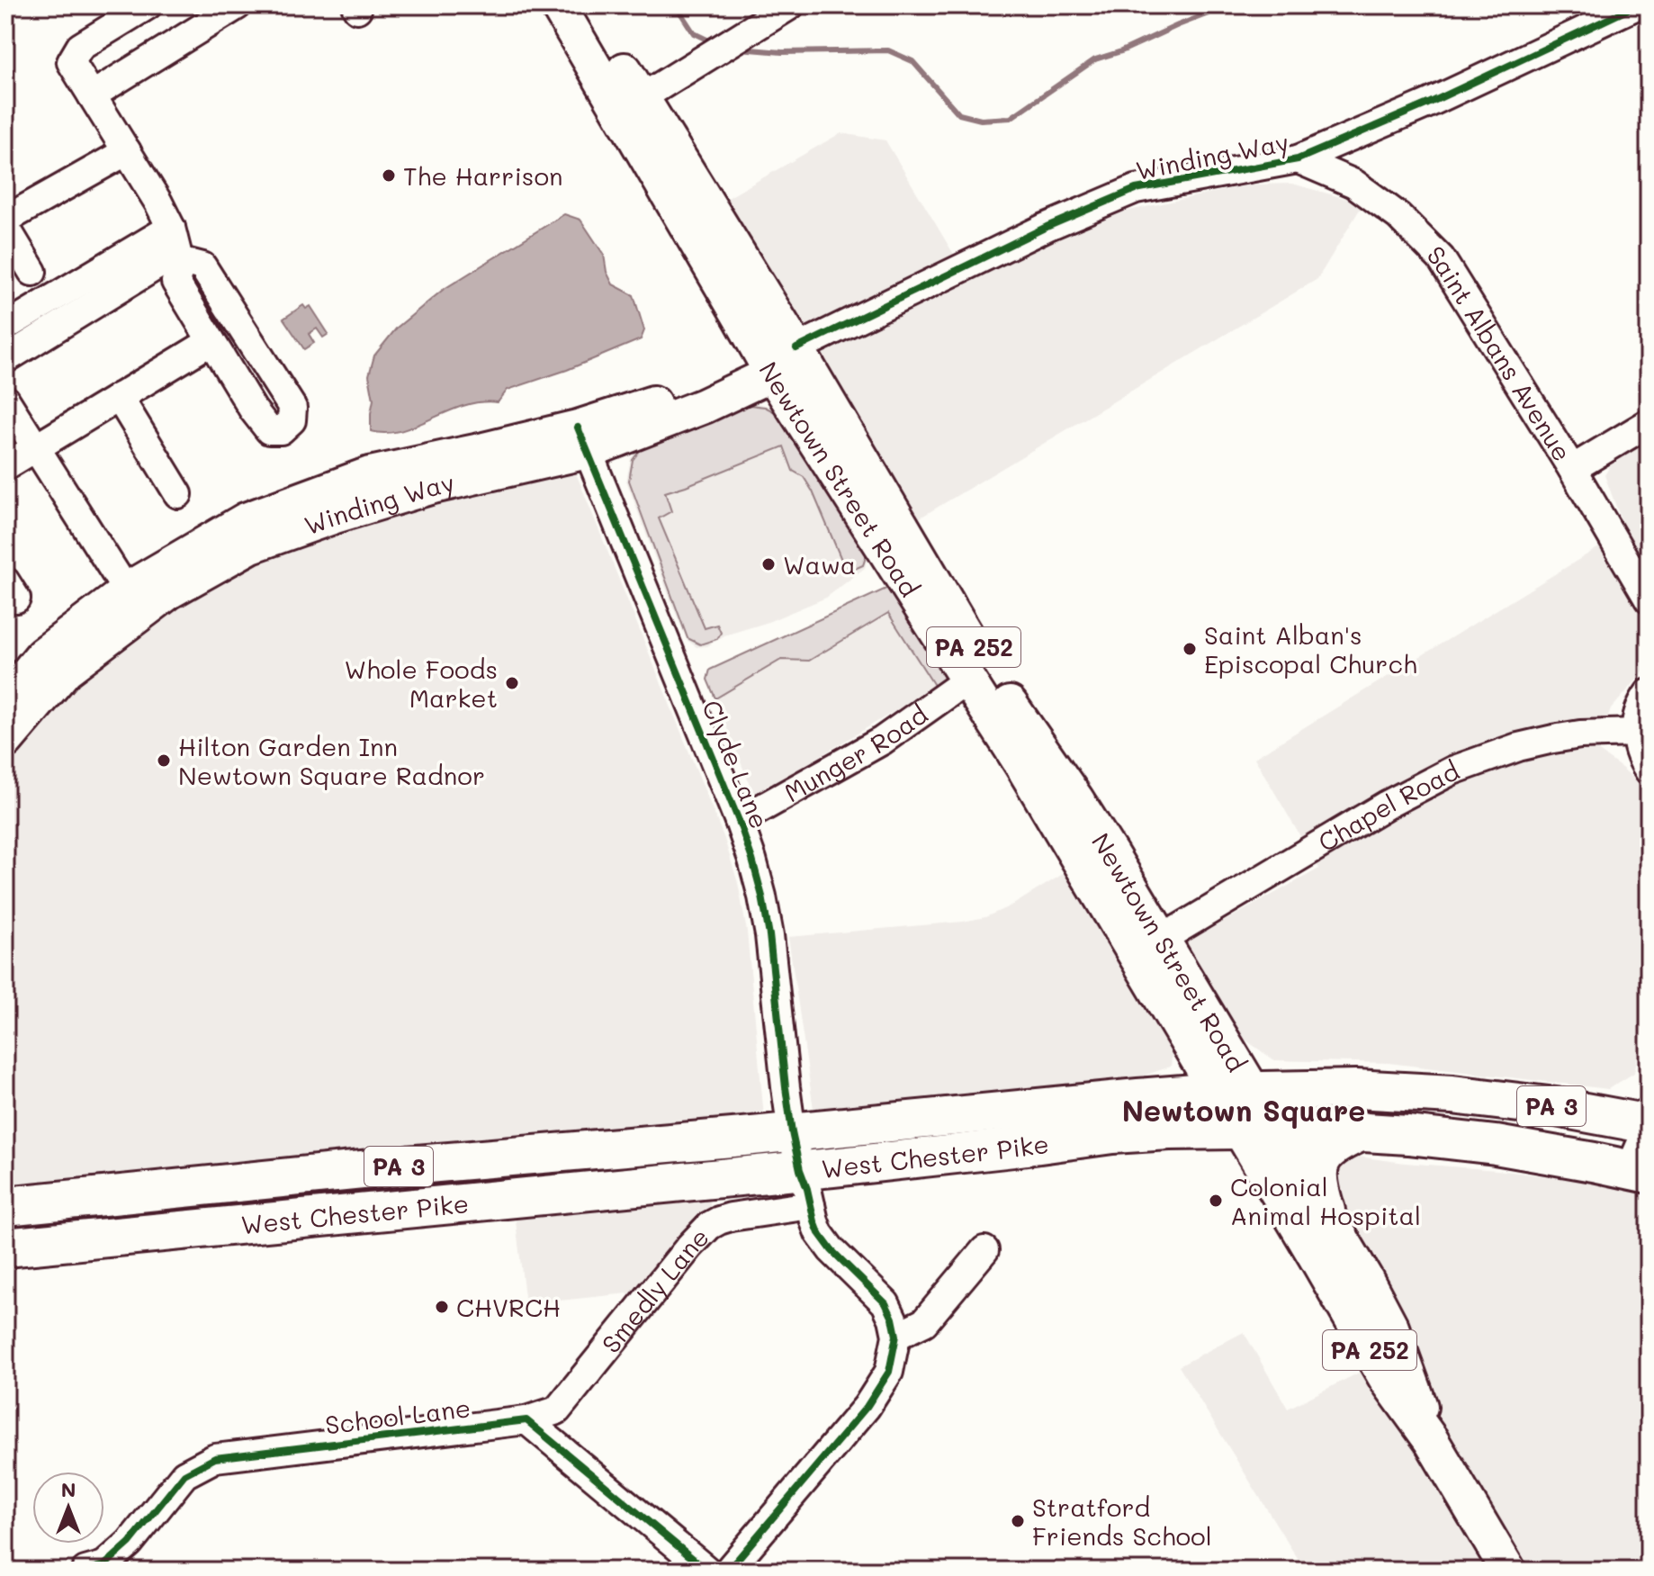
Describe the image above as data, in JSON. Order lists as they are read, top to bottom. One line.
{"streets":{"highway":["PA 3","West Chester Pike"],"main road":["Winding Way","Newtown Street Road","PA 252"],"street":["Saint Albans Avenue","Munger Road","Clyde Lane","Chapel Road","Smedly Lane","School Lane"]},"crossings":[["Winding Way","Saint Albans Avenue"],["Winding Way","Newtown Street Road"],["Winding Way","Clyde Lane"],["Newtown Street Road","PA 252"],["Newtown Street Road","Munger Road"],["Newtown Street Road","Chapel Road"],["Newtown Street Road","West Chester Pike"],["Munger Road","Clyde Lane"],["Clyde Lane","West Chester Pike"],["Clyde Lane","Smedly Lane"],["West Chester Pike","Smedly Lane"],["Smedly Lane","School Lane"]],"districts":["Newtown Square"],"places":["The Harrison","Wawa","Saint Alban's Episcopal Church","Whole Foods Market","Hilton Garden Inn Newtown Square Radnor","Colonial Animal Hospital","CHVRCH","Stratford Friends School"],"north":"top"}
